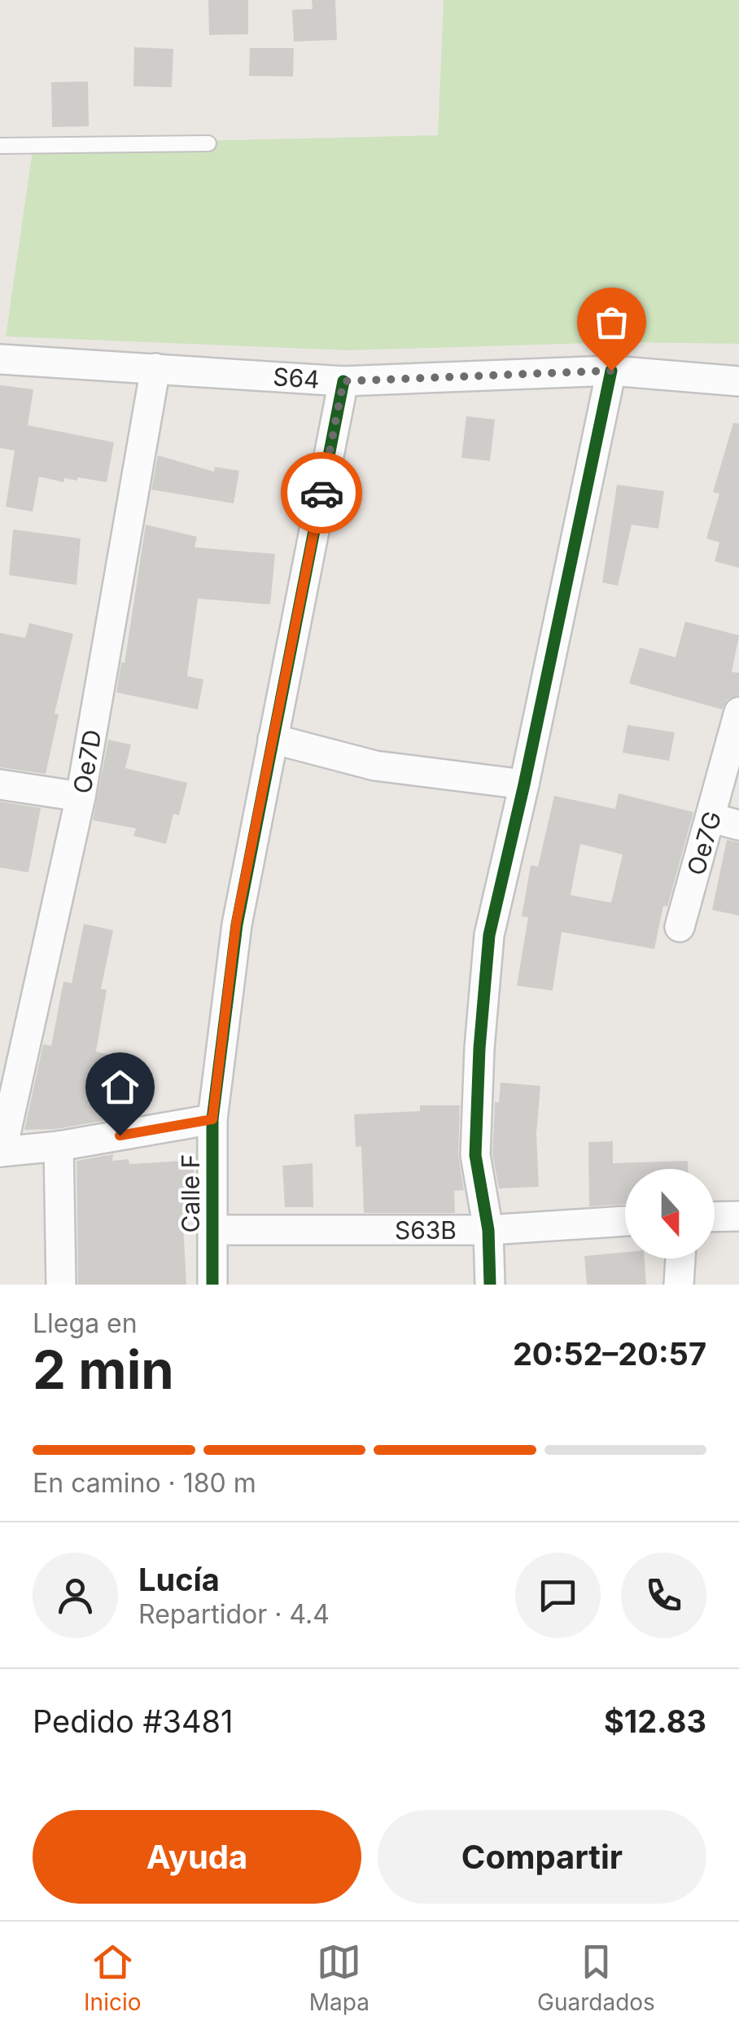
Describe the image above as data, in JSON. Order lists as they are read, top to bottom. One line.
{"streets":{"street":["S64","Oe7D","Oe7G","Calle F","S63B"]},"crossings":[["S64","Oe7D"],["S64","Calle F"],["Calle F","S63B"]],"north":"bottom","page":{"heading":["2 min","Llega en","20:52–20:57"],"panel":["Lucía","Repartidor · 4.4","Pedido #3481","$12.83"],"bar":"En camino · 180 m","buttons":["Ayuda","Compartir"],"tabs":["Inicio","Mapa","Guardados"]}}
